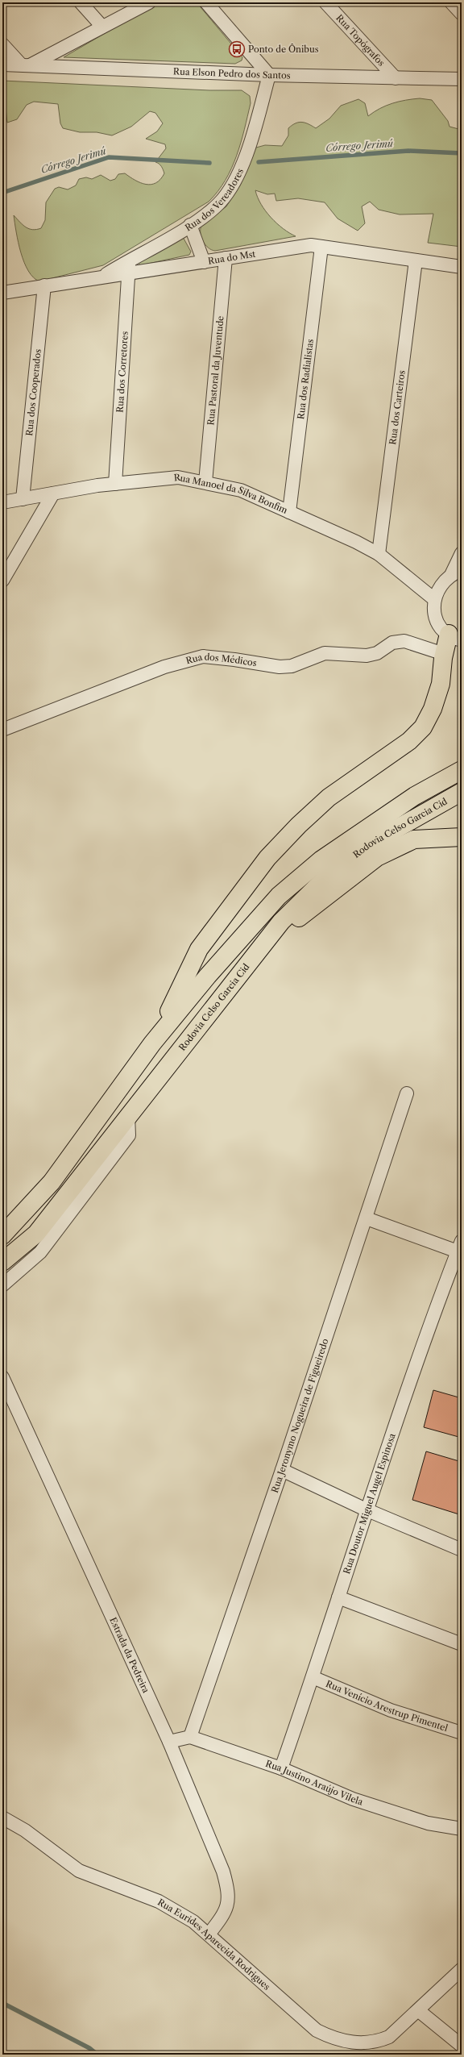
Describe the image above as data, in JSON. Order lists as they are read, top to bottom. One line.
{"streets":{"highway":["Rodovia Celso Garcia Cid"],"street":["Rua Topógrafos","Rua Elson Pedro dos Santos","Rua dos Vereadores","Rua do Mst","Rua Pastoral da Juventude","Rua dos Corretores","Rua dos Radialistas","Rua dos Cooperados","Rua dos Carteiros","Rua Manoel da Silva Bonfim","Rua dos Médicos","Rua Jeronymo Nogueira de Figueiredo","Rua Doutor Miguel Augel Espinosa","Estrada da Pedreira","Rua Venício Arestrup Pimentel","Rua Justino Araújo Vilela","Rua Eurides Aparecida Rodrigues"]},"crossings":[["Rua Topógrafos","Rua Elson Pedro dos Santos"],["Rua Elson Pedro dos Santos","Rua dos Vereadores"],["Rua dos Vereadores","Rua do Mst"],["Rua dos Vereadores","Rua dos Corretores"],["Rua do Mst","Rua Pastoral da Juventude"],["Rua do Mst","Rua dos Corretores"],["Rua do Mst","Rua dos Radialistas"],["Rua do Mst","Rua dos Cooperados"],["Rua do Mst","Rua dos Carteiros"],["Rua Pastoral da Juventude","Rua Manoel da Silva Bonfim"],["Rua dos Corretores","Rua Manoel da Silva Bonfim"],["Rua dos Radialistas","Rua Manoel da Silva Bonfim"],["Rua dos Cooperados","Rua Manoel da Silva Bonfim"],["Rua dos Carteiros","Rua Manoel da Silva Bonfim"],["Rua Jeronymo Nogueira de Figueiredo","Rua Justino Araújo Vilela"],["Rua Doutor Miguel Augel Espinosa","Rua Venício Arestrup Pimentel"],["Rua Doutor Miguel Augel Espinosa","Rua Justino Araújo Vilela"],["Estrada da Pedreira","Rua Eurides Aparecida Rodrigues"]],"water":["Córrego Jerimú"],"places":{"bus stop":["Ponto de Ônibus"]}}
